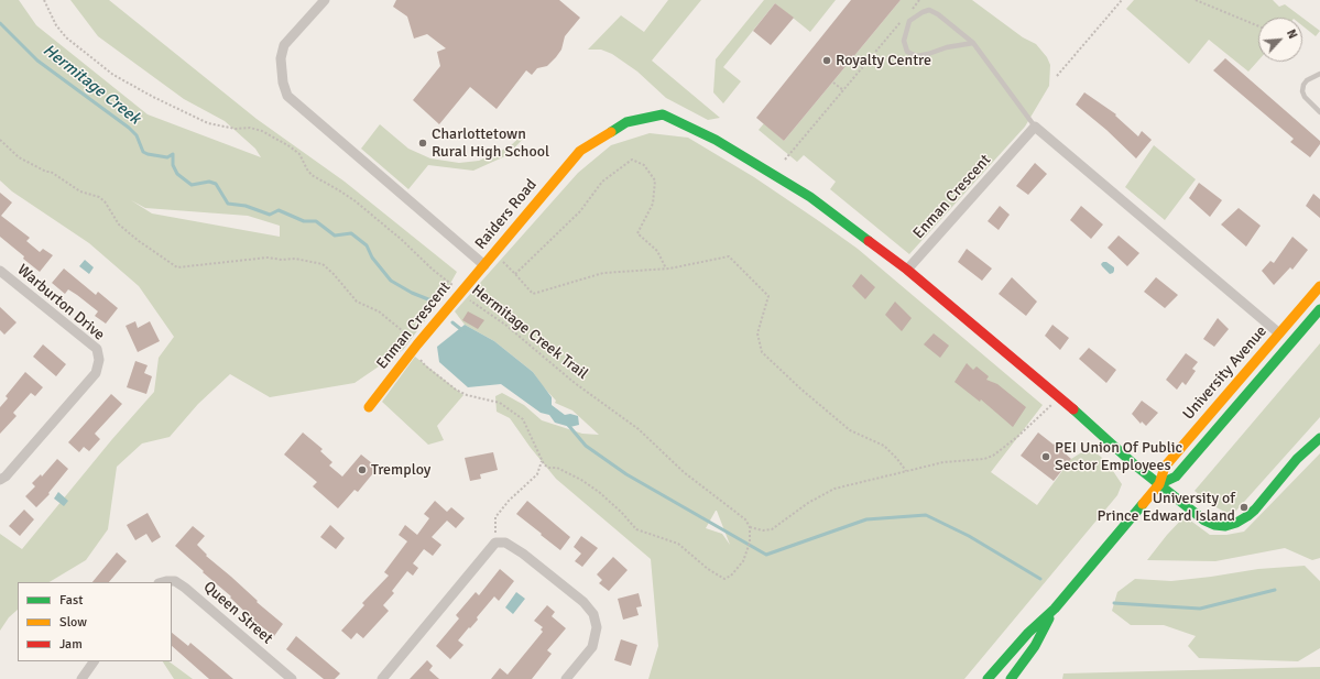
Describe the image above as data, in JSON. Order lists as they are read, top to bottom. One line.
{"streets":{"street":["Enman Crescent","Raiders Road","Warburton Drive","University Avenue","Queen Street"],"path":["Hermitage Creek Trail"]},"crossings":[["Enman Crescent","Raiders Road"]],"water":["Hermitage Creek"],"places":["Royalty Centre","Charlottetown Rural High School","PEI Union Of Public Sector Employees","Tremploy","University of Prince Edward Island"],"legend":["Fast","Slow","Jam"],"north":"top right"}
